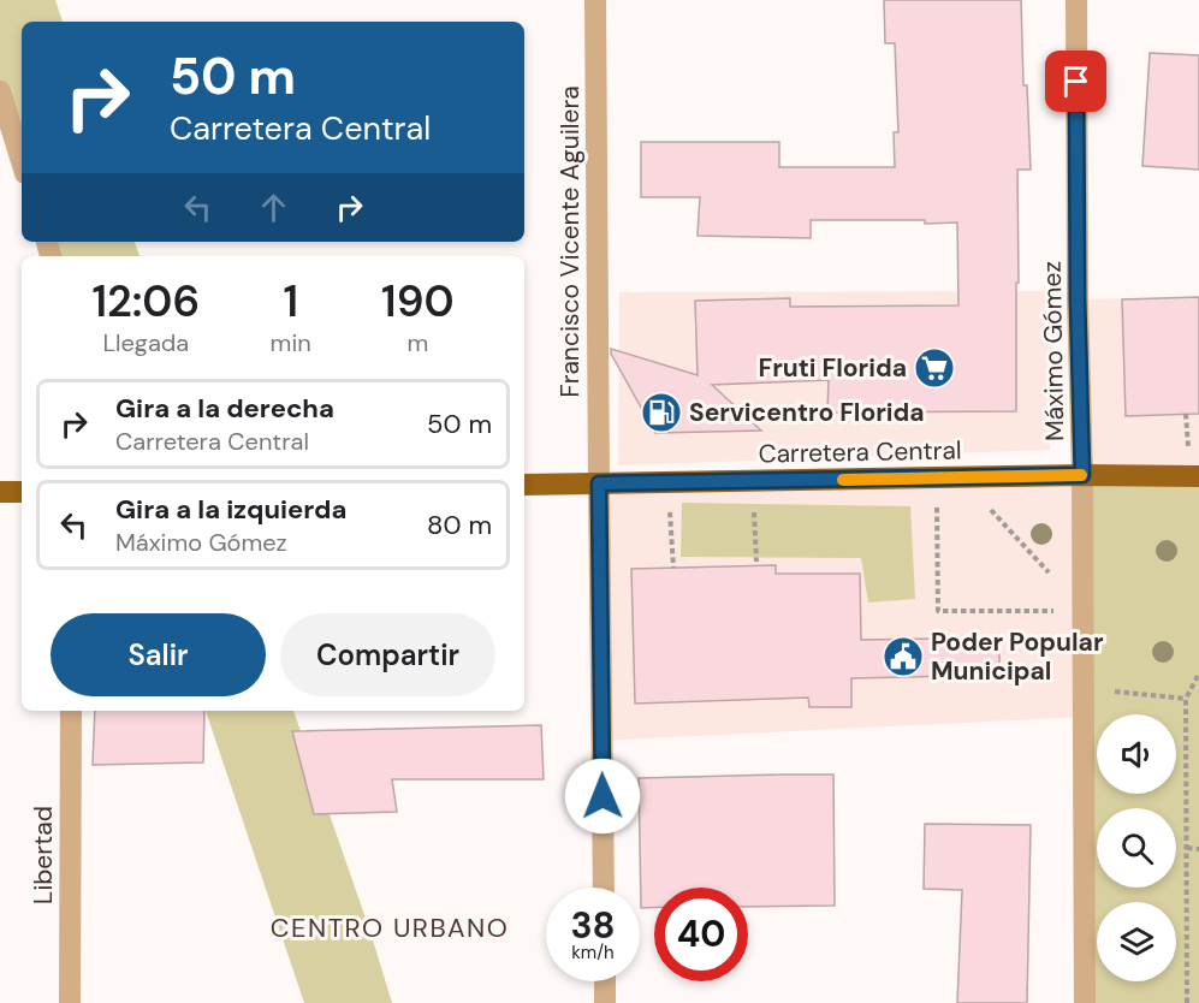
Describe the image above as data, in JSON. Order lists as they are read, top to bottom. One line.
{"streets":{"highway":["Carretera Central"],"street":["Francisco Vicente Aguilera","Máximo Gómez","Libertad"]},"crossings":[["Francisco Vicente Aguilera","Carretera Central"],["Máximo Gómez","Carretera Central"]],"districts":["CENTRO URBANO"],"places":{"supermarket":["Fruti Florida"],"fuel station":["Servicentro Florida"],"public building":["Poder Popular Municipal"]},"page":{"turn":["50 m","Carretera Central"],"eta":["12:06","Llegada","1","min","190","m"],"list":[{"name":"Gira a la derecha","note":"Carretera Central","value":"50 m"},{"name":"Gira a la izquierda","note":"Máximo Gómez","value":"80 m"}],"buttons":["Salir","Compartir"],"speed":"38 km/h","limit":"40"}}
